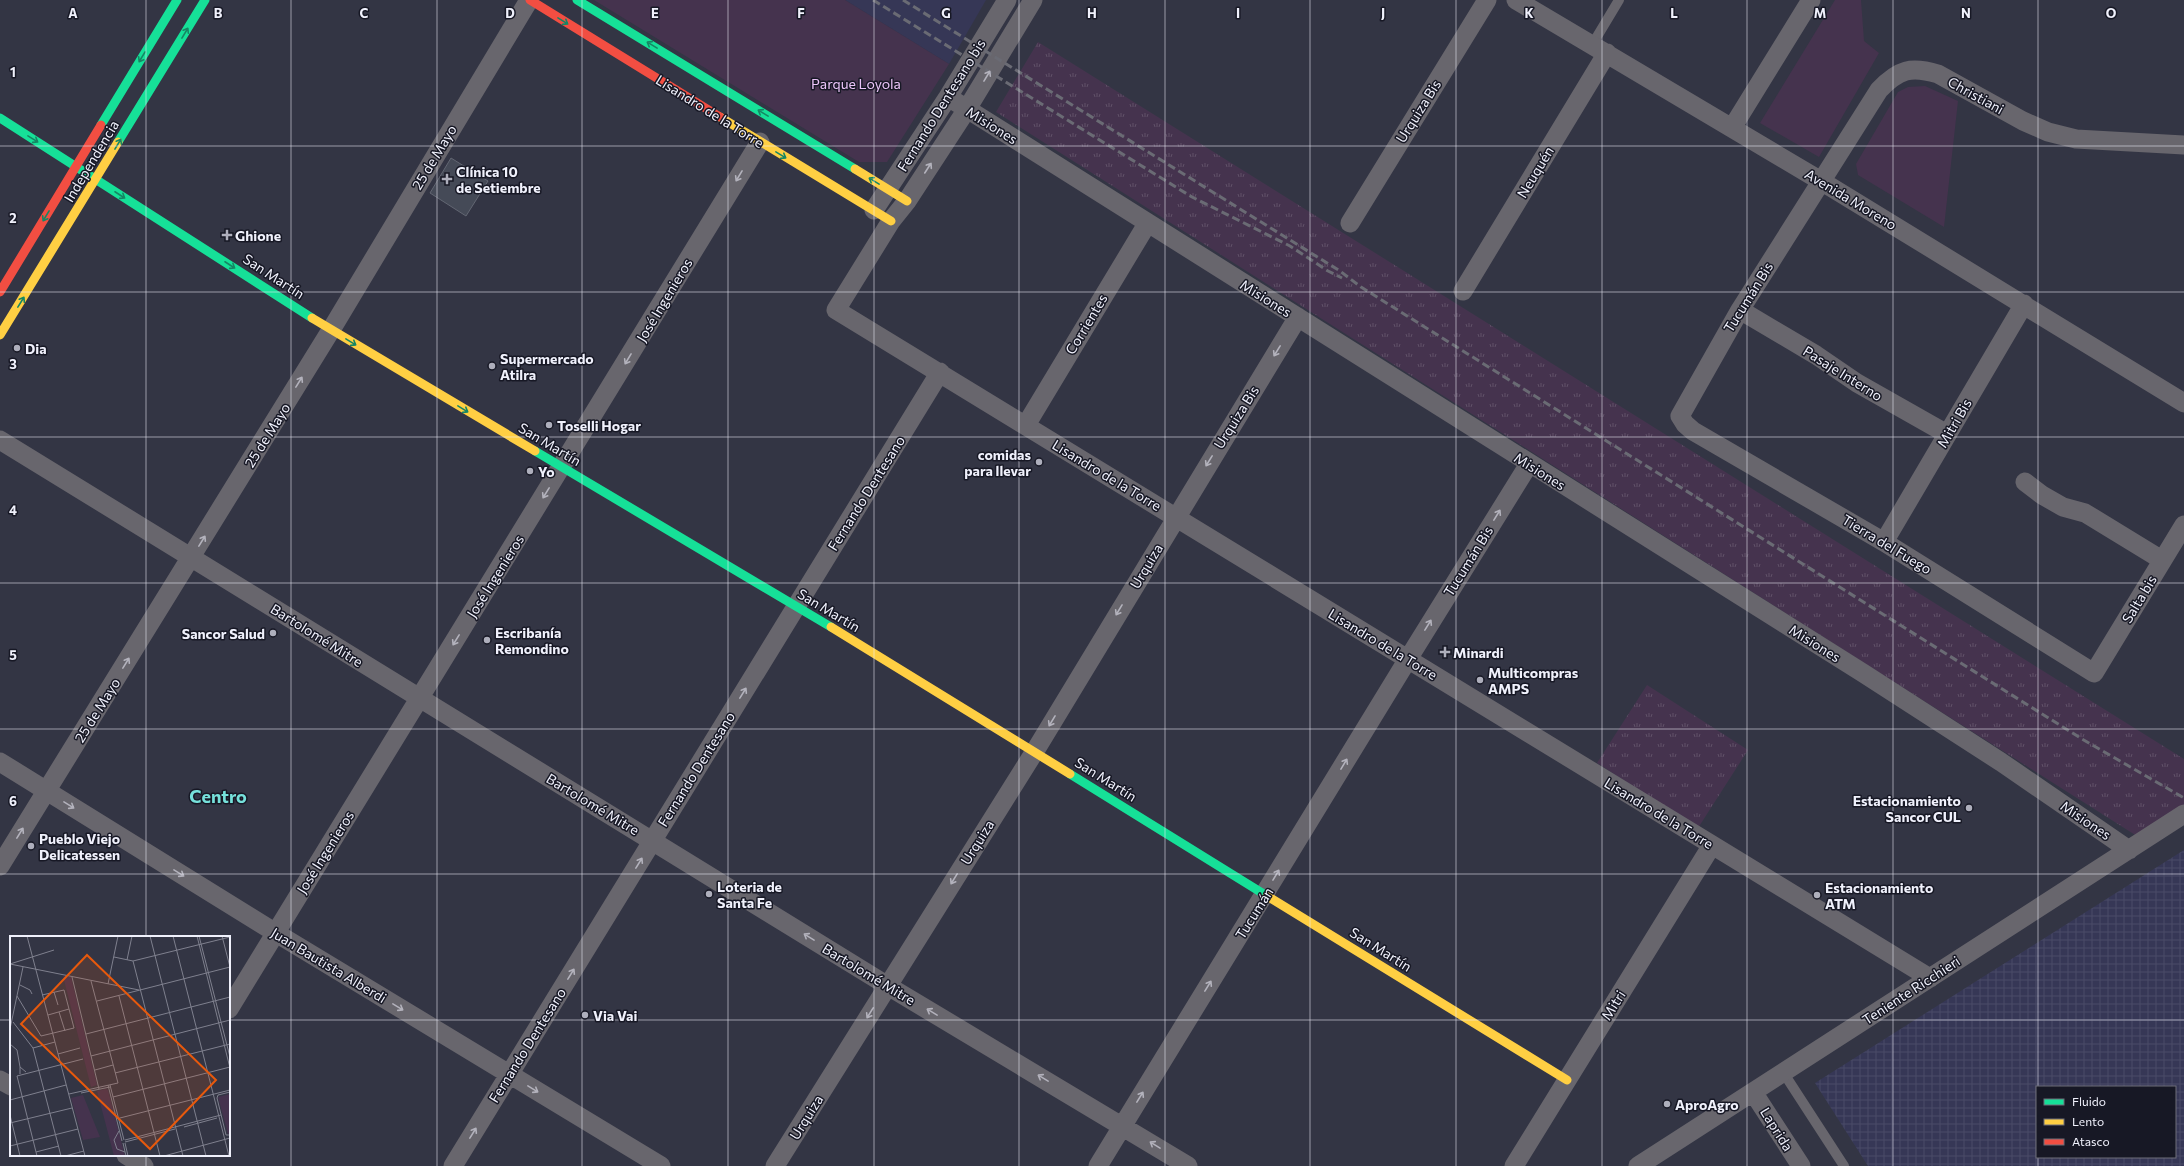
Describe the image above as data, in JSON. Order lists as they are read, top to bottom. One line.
{"streets":{"street":["Christiani","Fernando Dentesano bis","Lisandro de la Torre","Urquiza Bis","Misiones","25 de Mayo","Independencia","Neuquén","Avenida Moreno","San Martín","Tucumán Bis","José Ingenieros","Corrientes","Pasaje Interno","Mitri Bis","Fernando Dentesano","Tierra del Fuego","Urquiza","Salta bis","Bartolomé Mitre","Tucumán","Juan Bautista Alberdi","Teniente Ricchieri","Mitri","Laprida"]},"crossings":[["Christiani","Avenida Moreno"],["Christiani","Tucumán Bis"],["Fernando Dentesano bis","Lisandro de la Torre"],["Fernando Dentesano bis","Misiones"],["Lisandro de la Torre","Urquiza Bis"],["Lisandro de la Torre","25 de Mayo"],["Lisandro de la Torre","Tucumán Bis"],["Lisandro de la Torre","José Ingenieros"],["Lisandro de la Torre","Corrientes"],["Lisandro de la Torre","Fernando Dentesano"],["Lisandro de la Torre","Urquiza"],["Lisandro de la Torre","Tucumán"],["Lisandro de la Torre","Teniente Ricchieri"],["Lisandro de la Torre","Mitri"],["Urquiza Bis","Misiones"],["Urquiza Bis","Urquiza"],["Misiones","Tucumán Bis"],["Misiones","Corrientes"],["Misiones","Teniente Ricchieri"],["25 de Mayo","San Martín"],["25 de Mayo","Bartolomé Mitre"],["25 de Mayo","Juan Bautista Alberdi"],["Independencia","San Martín"],["Neuquén","Avenida Moreno"],["Avenida Moreno","Tucumán Bis"],["Avenida Moreno","Mitri Bis"],["San Martín","José Ingenieros"],["San Martín","Fernando Dentesano"],["San Martín","Urquiza"],["San Martín","Tucumán"],["San Martín","Mitri"],["Tucumán Bis","Pasaje Interno"],["Tucumán Bis","Tierra del Fuego"],["Tucumán Bis","Tucumán"],["José Ingenieros","Bartolomé Mitre"],["José Ingenieros","Juan Bautista Alberdi"],["Pasaje Interno","Mitri Bis"],["Mitri Bis","Tierra del Fuego"],["Fernando Dentesano","Bartolomé Mitre"],["Fernando Dentesano","Juan Bautista Alberdi"],["Tierra del Fuego","Salta bis"],["Urquiza","Bartolomé Mitre"],["Bartolomé Mitre","Tucumán"],["Teniente Ricchieri","Laprida"]],"one_way":["Urquiza Bis","25 de Mayo","Tucumán Bis","José Ingenieros","Fernando Dentesano","Urquiza","Bartolomé Mitre","Tucumán","Juan Bautista Alberdi"],"districts":["Centro"],"parks":["Parque Loyola"],"places":{"health":["Clínica 10 de Setiembre","Ghione","Minardi"],"other":["Dia","Supermercado Atilra","Toselli Hogar","comidas para llevar","Yo","Sancor Salud","Escribanía Remondino","Multicompras AMPS","Estacionamiento Sancor CUL","Pueblo Viejo Delicatessen","Loteria de Santa Fe","Estacionamiento ATM","Via Vai","AproAgro"]},"legend":["Fluido","Lento","Atasco"],"grid":{"columns":["A","B","C","D","E","F","G","H","I","J","K","L","M","N","O"],"rows":["1","2","3","4","5","6"]}}
